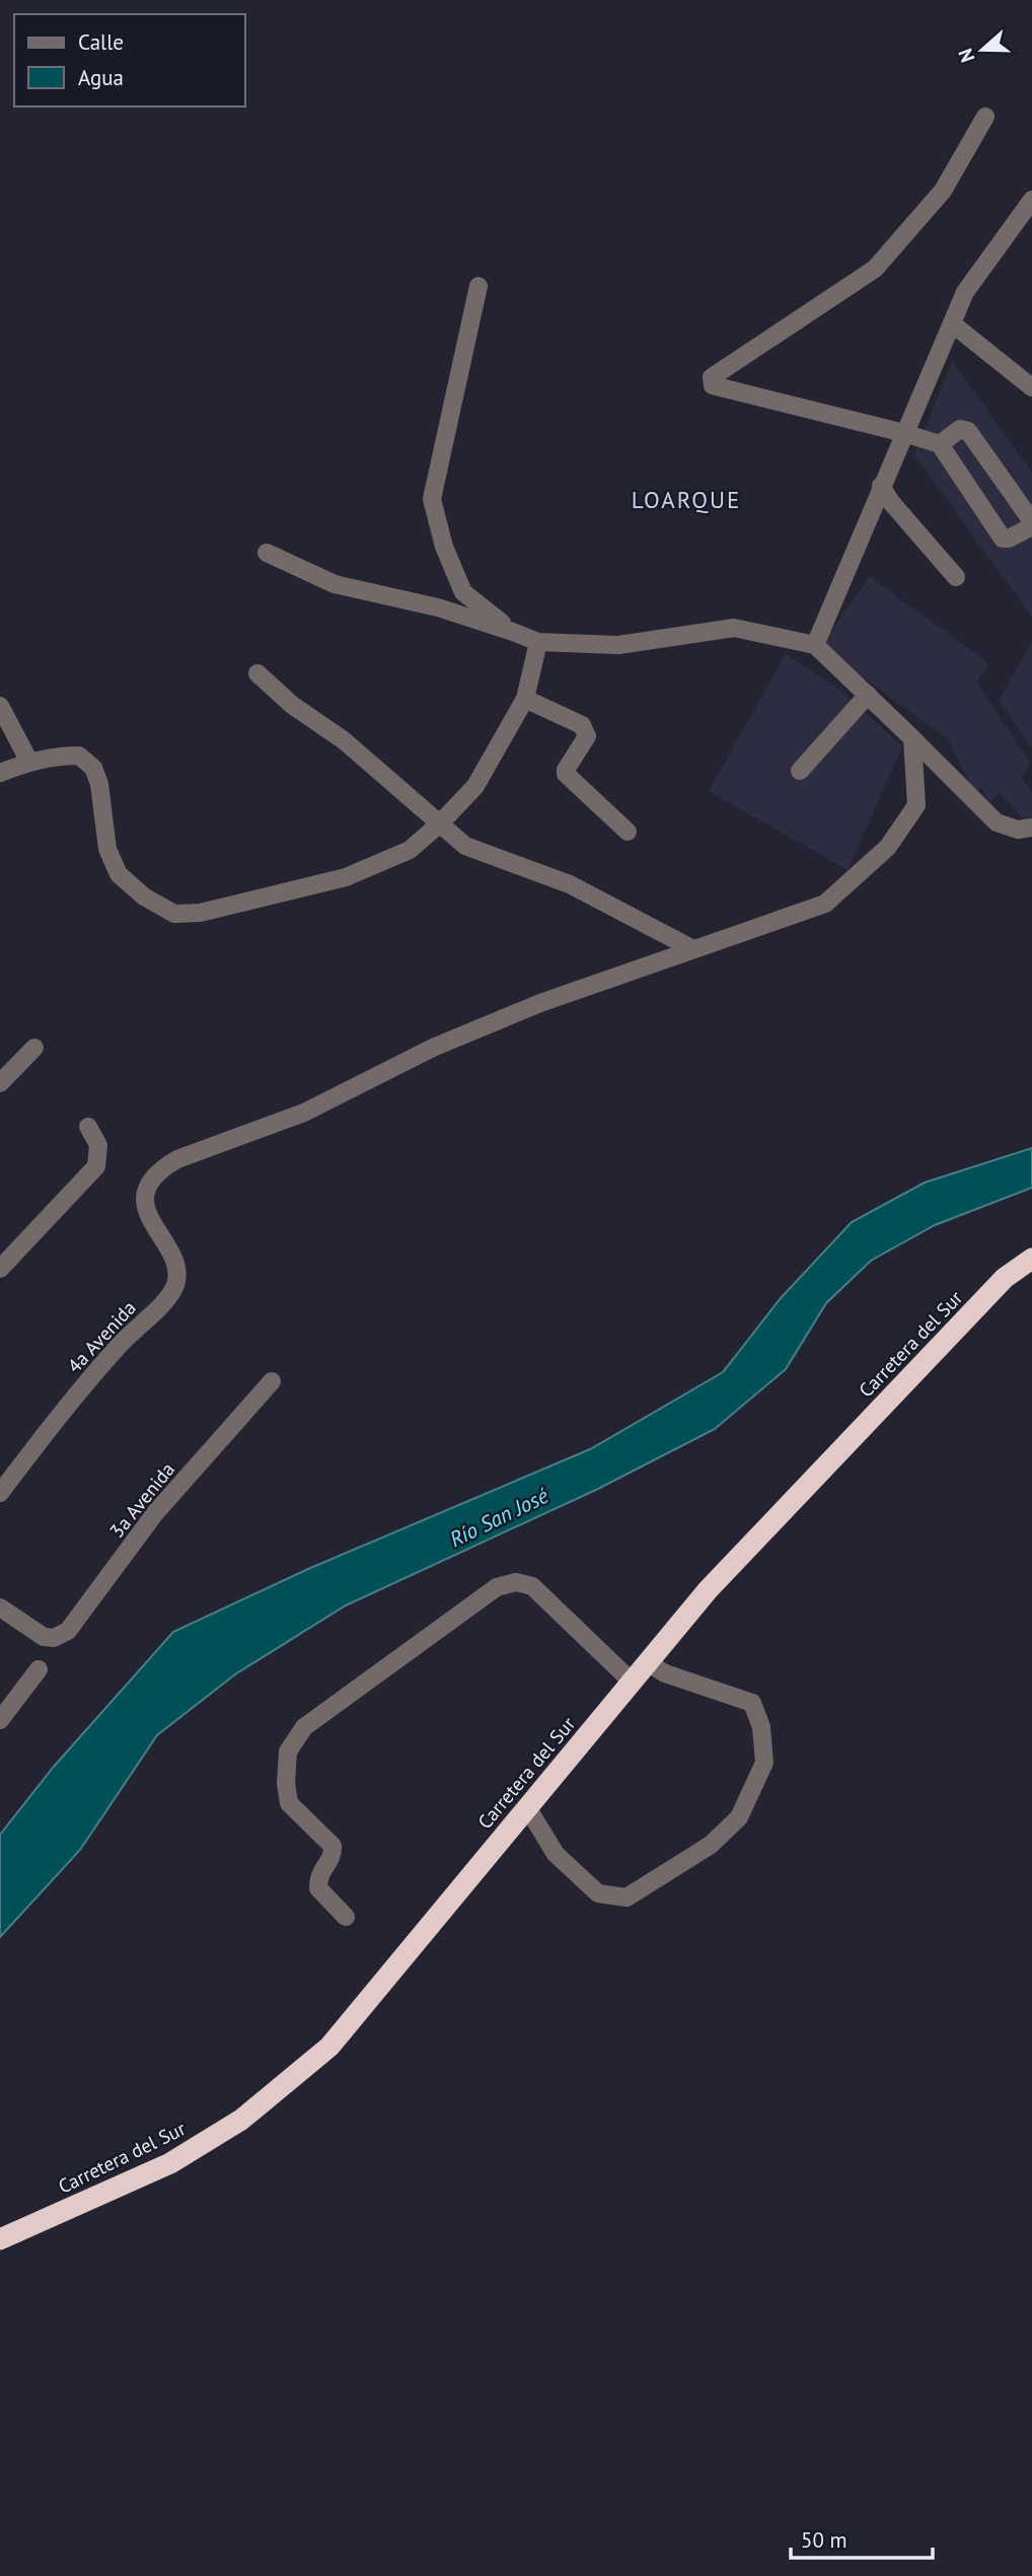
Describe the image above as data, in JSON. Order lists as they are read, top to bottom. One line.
{"streets":{"highway":["Carretera del Sur"],"street":["4a Avenida","3a Avenida"]},"districts":["LOARQUE"],"water":["Río San José"],"legend":["Calle","Agua"],"scale_bar":"50 m","north":"left"}
